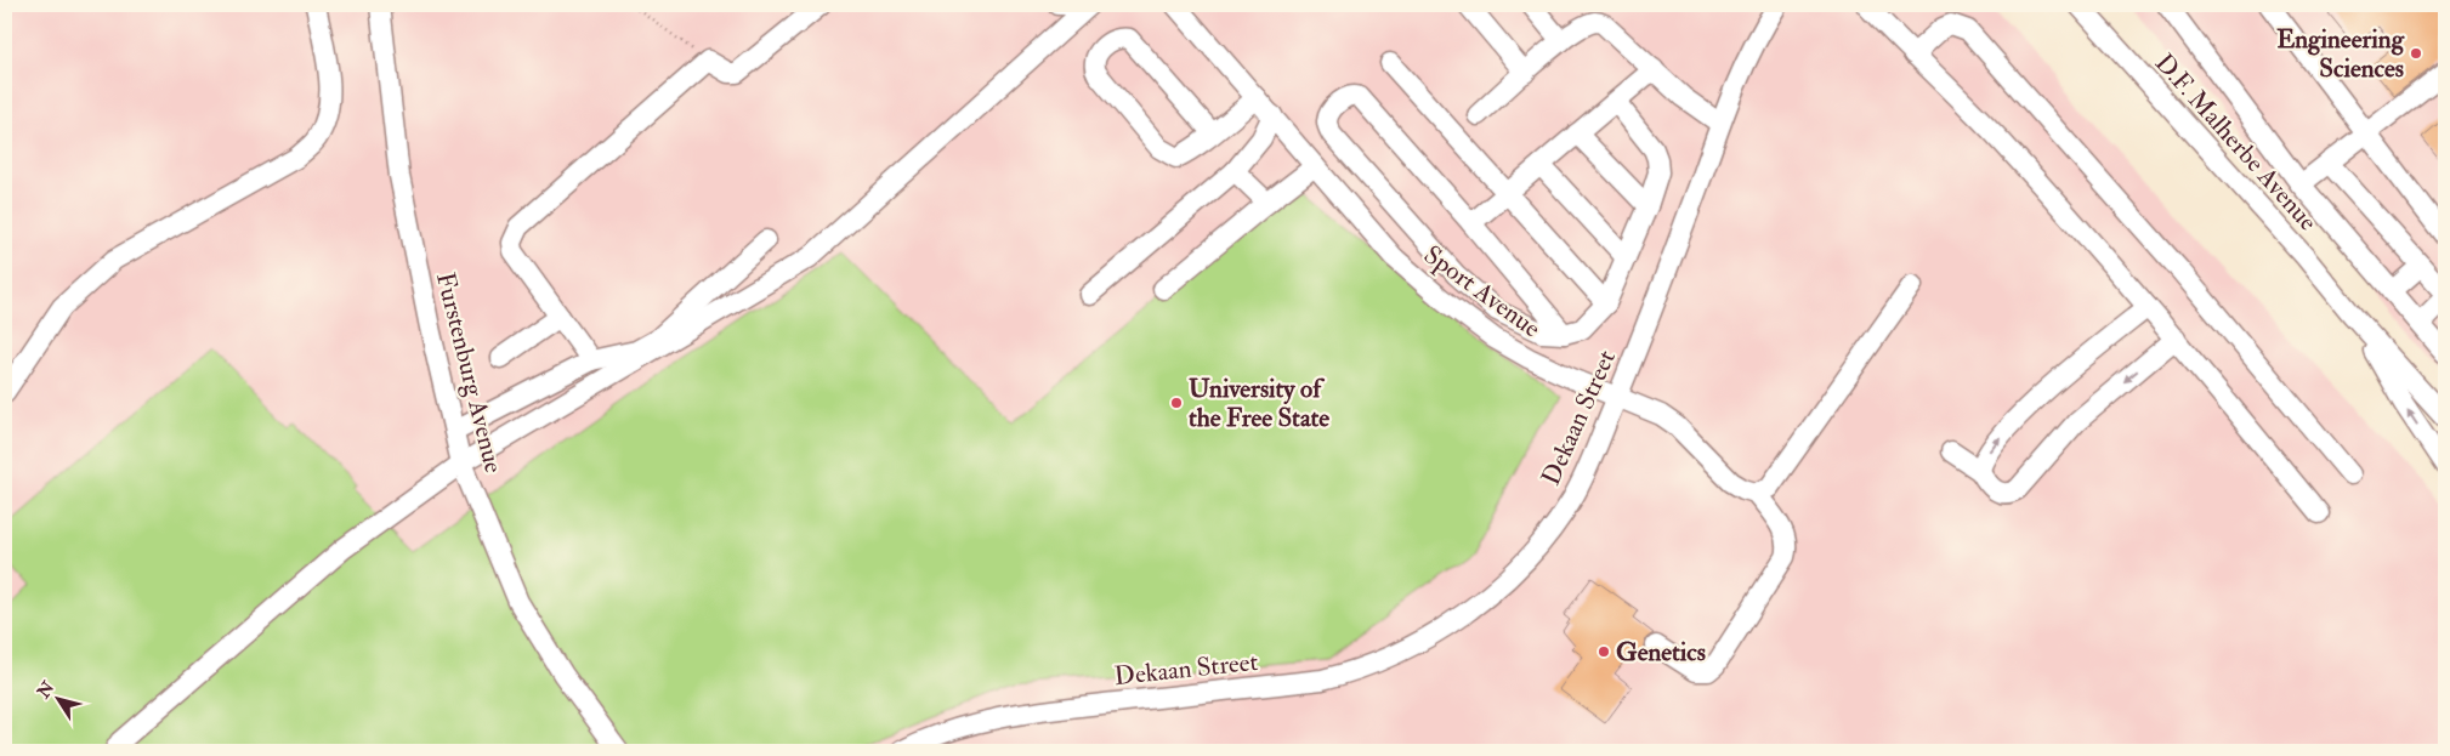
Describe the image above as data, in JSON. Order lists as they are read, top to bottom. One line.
{"streets":{"street":["D.F. Malherbe Avenue","Sport Avenue","Furstenburg Avenue","Dekaan Street"]},"crossings":[["Sport Avenue","Dekaan Street"]],"places":["Engineering Sciences","University of the Free State","Genetics"],"north":"top left"}
